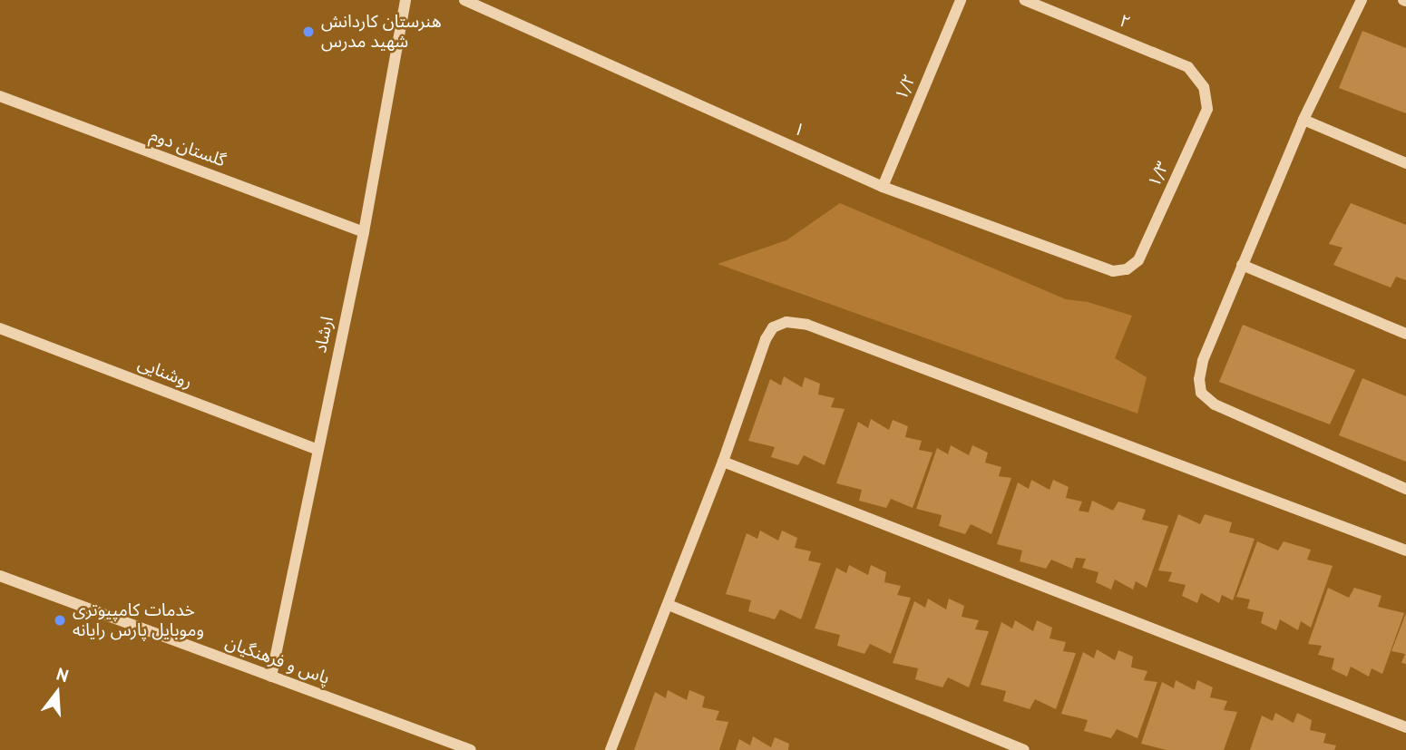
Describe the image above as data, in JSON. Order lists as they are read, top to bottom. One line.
{"streets":{"street":["۲","۱/۲","۱","گلستان دوم","۱/۳","ارشاد","روشنایی","پاس و فرهنگیان"]},"crossings":[["۲","۱/۳"],["۱/۲","۱"],["۱","۱/۳"],["گلستان دوم","ارشاد"],["ارشاد","روشنایی"],["ارشاد","پاس و فرهنگیان"]],"places":["هنرستان کاردانش شهید مدرس","خدمات کامپیوتری وموبایل پارس رایانه"],"north":"top"}
